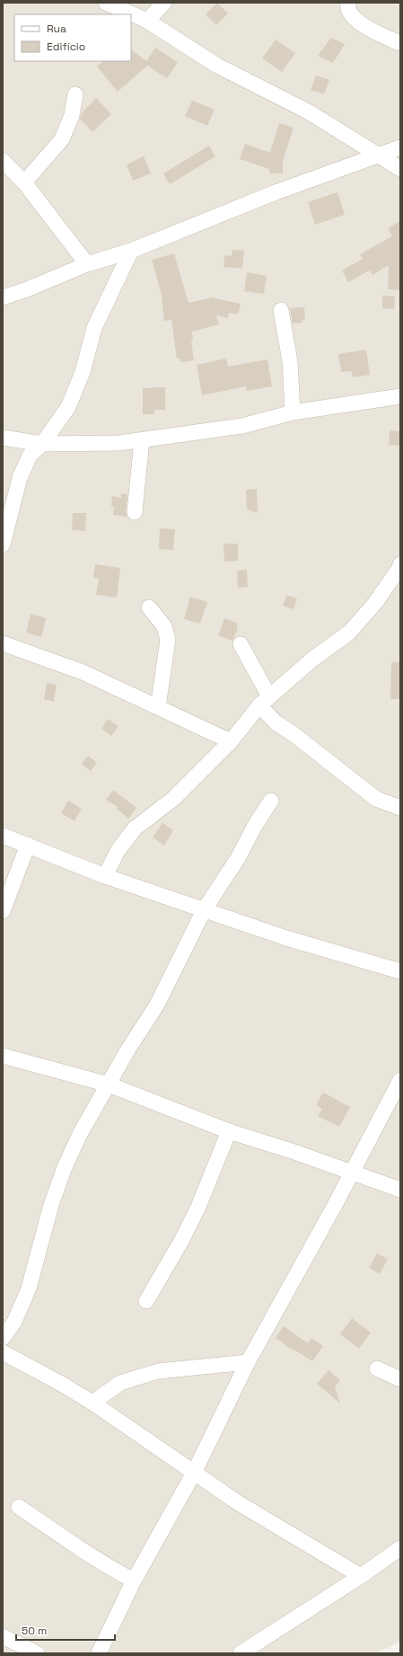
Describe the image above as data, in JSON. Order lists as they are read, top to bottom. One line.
{"legend":["Rua","Edifício"],"scale_bar":"50 m"}
